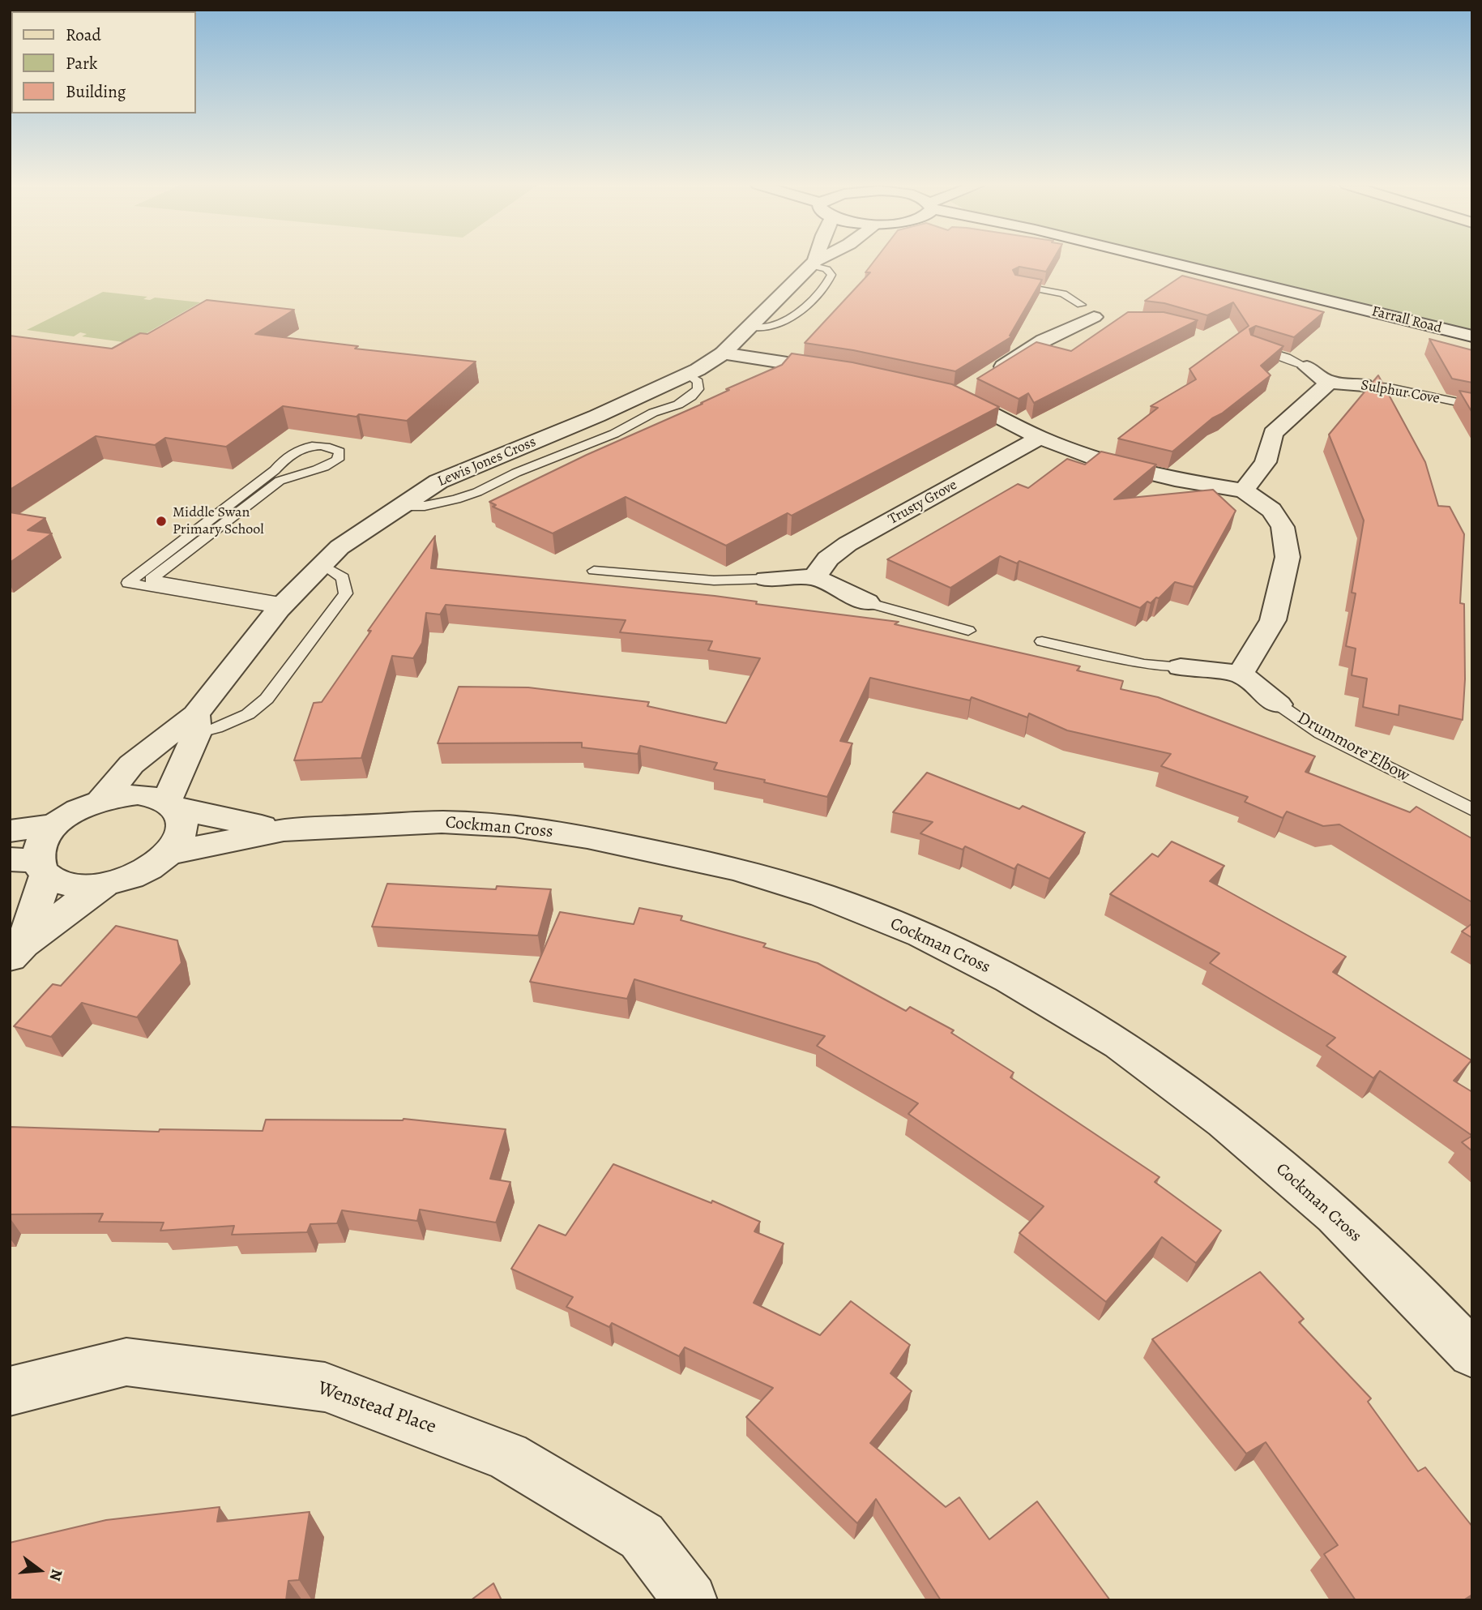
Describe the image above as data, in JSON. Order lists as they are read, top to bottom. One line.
{"streets":{"street":["Farrall Road","Sulphur Cove","Lewis Jones Cross","Trusty Grove","Drummore Elbow","Cockman Cross","Wenstead Place"]},"crossings":[["Lewis Jones Cross","Cockman Cross"]],"places":["Middle Swan Primary School"],"legend":["Road","Park","Building"],"north":"right"}
